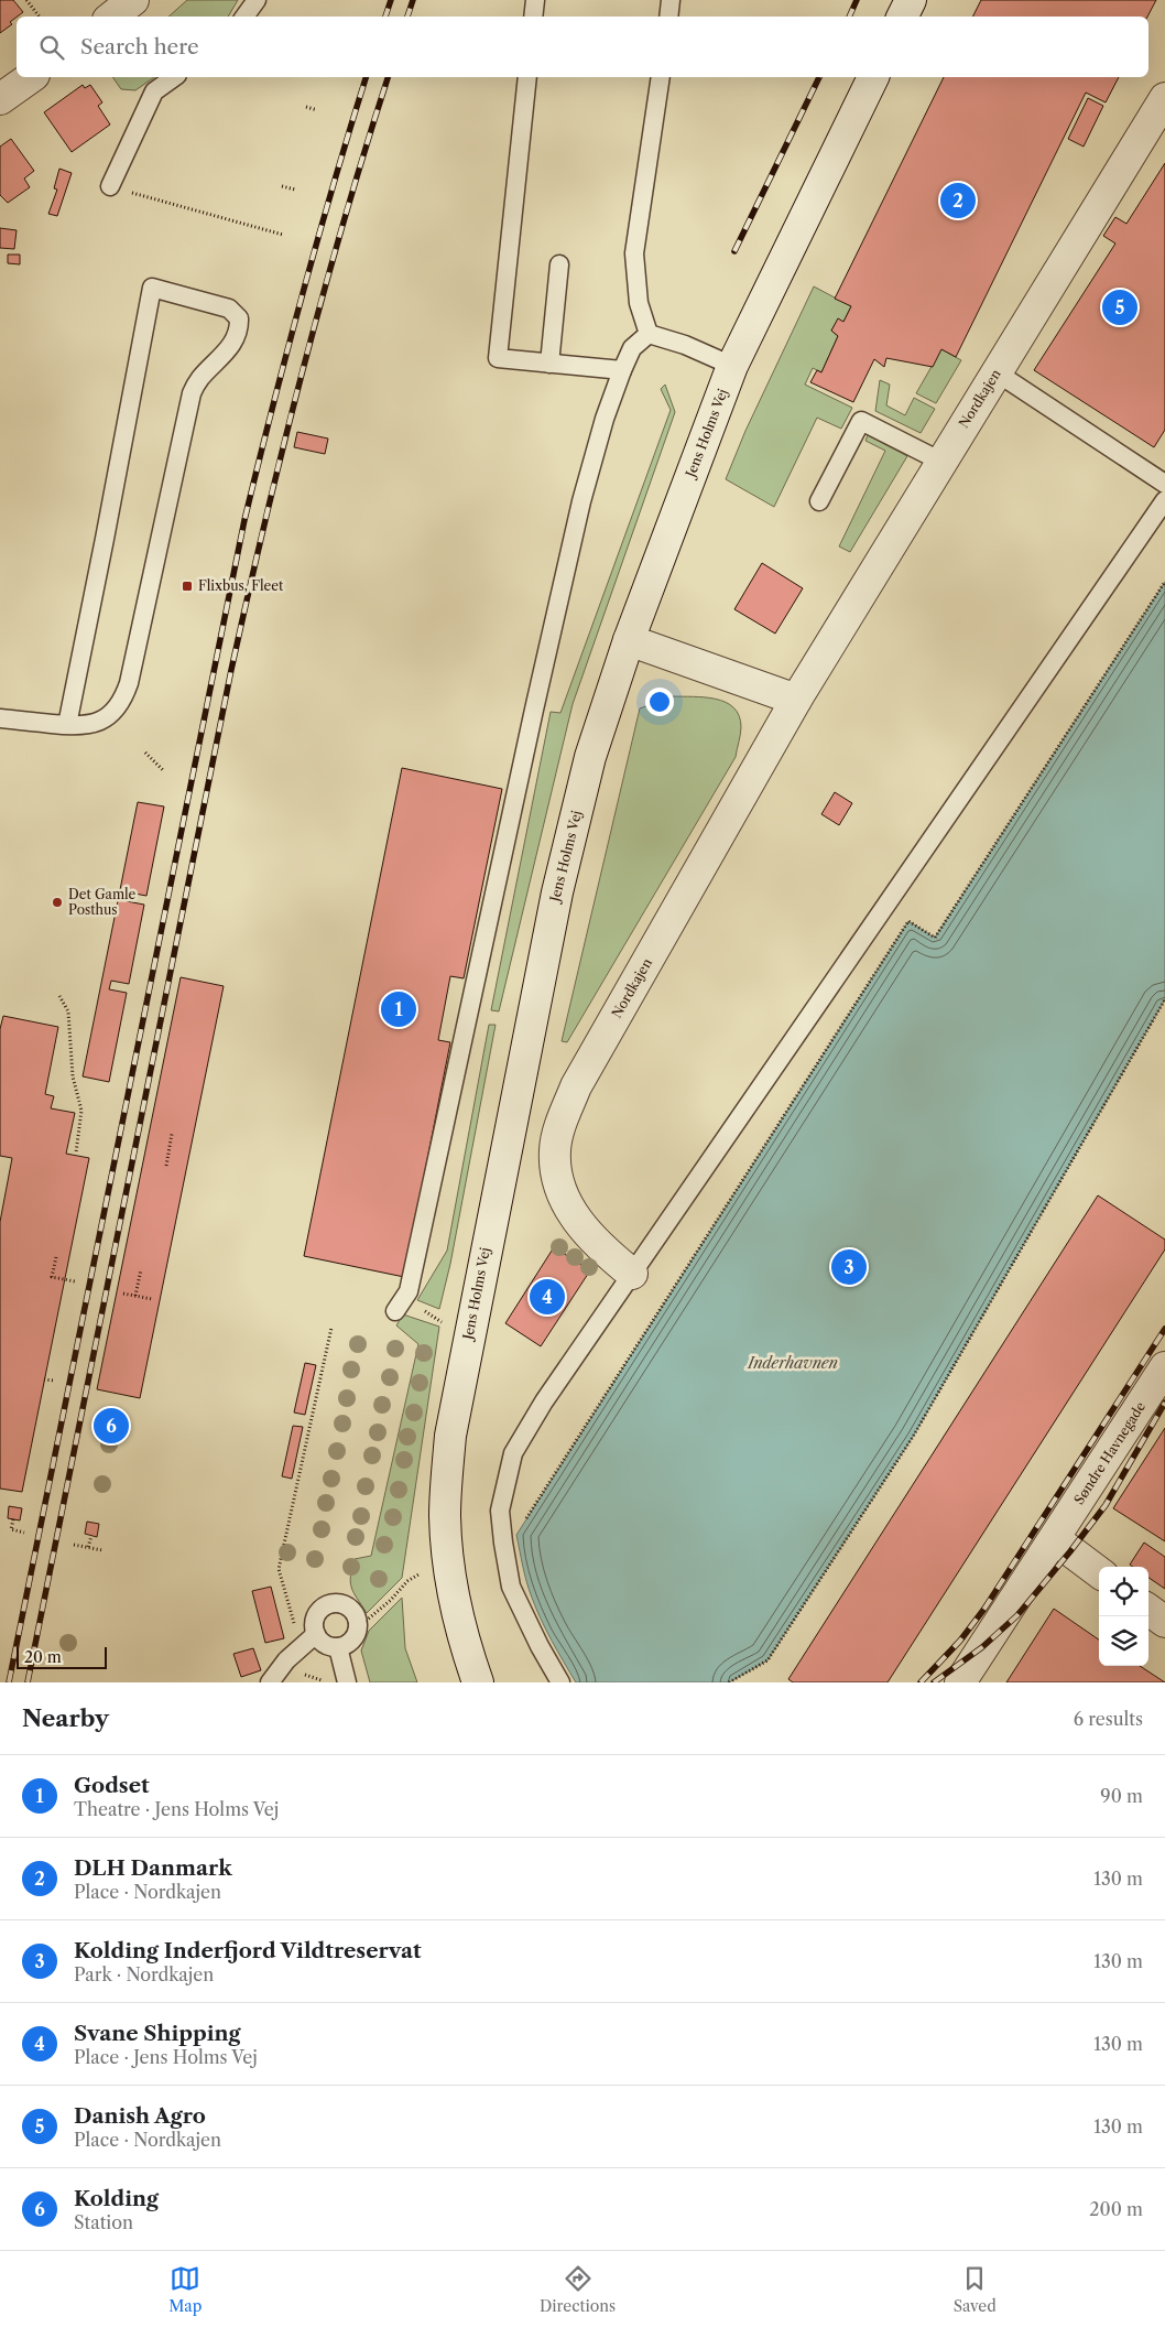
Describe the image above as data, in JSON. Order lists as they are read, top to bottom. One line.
{"streets":{"street":["Nordkajen","Jens Holms Vej","Søndre Havnegade"]},"water":["Inderhavnen"],"places":{"transit":["Flixbus, Fleet"],"other":["Det Gamle Posthus"]},"scale_bar":"20 m","page":{"search":"Search here","pins":["2","5","1","3","4","6"],"scale":"20 m","heading":["Nearby","6 results"],"list":[{"mark":"1","name":"Godset","note":"Theatre · Jens Holms Vej","value":"90 m"},{"mark":"2","name":"DLH Danmark","note":"Place · Nordkajen","value":"130 m"},{"mark":"3","name":"Kolding Inderfjord Vildtreservat","note":"Park · Nordkajen","value":"130 m"},{"mark":"4","name":"Svane Shipping","note":"Place · Jens Holms Vej","value":"130 m"},{"mark":"5","name":"Danish Agro","note":"Place · Nordkajen","value":"130 m"},{"mark":"6","name":"Kolding","note":"Station","value":"200 m"}],"nav":["Map","Directions","Saved"]}}
